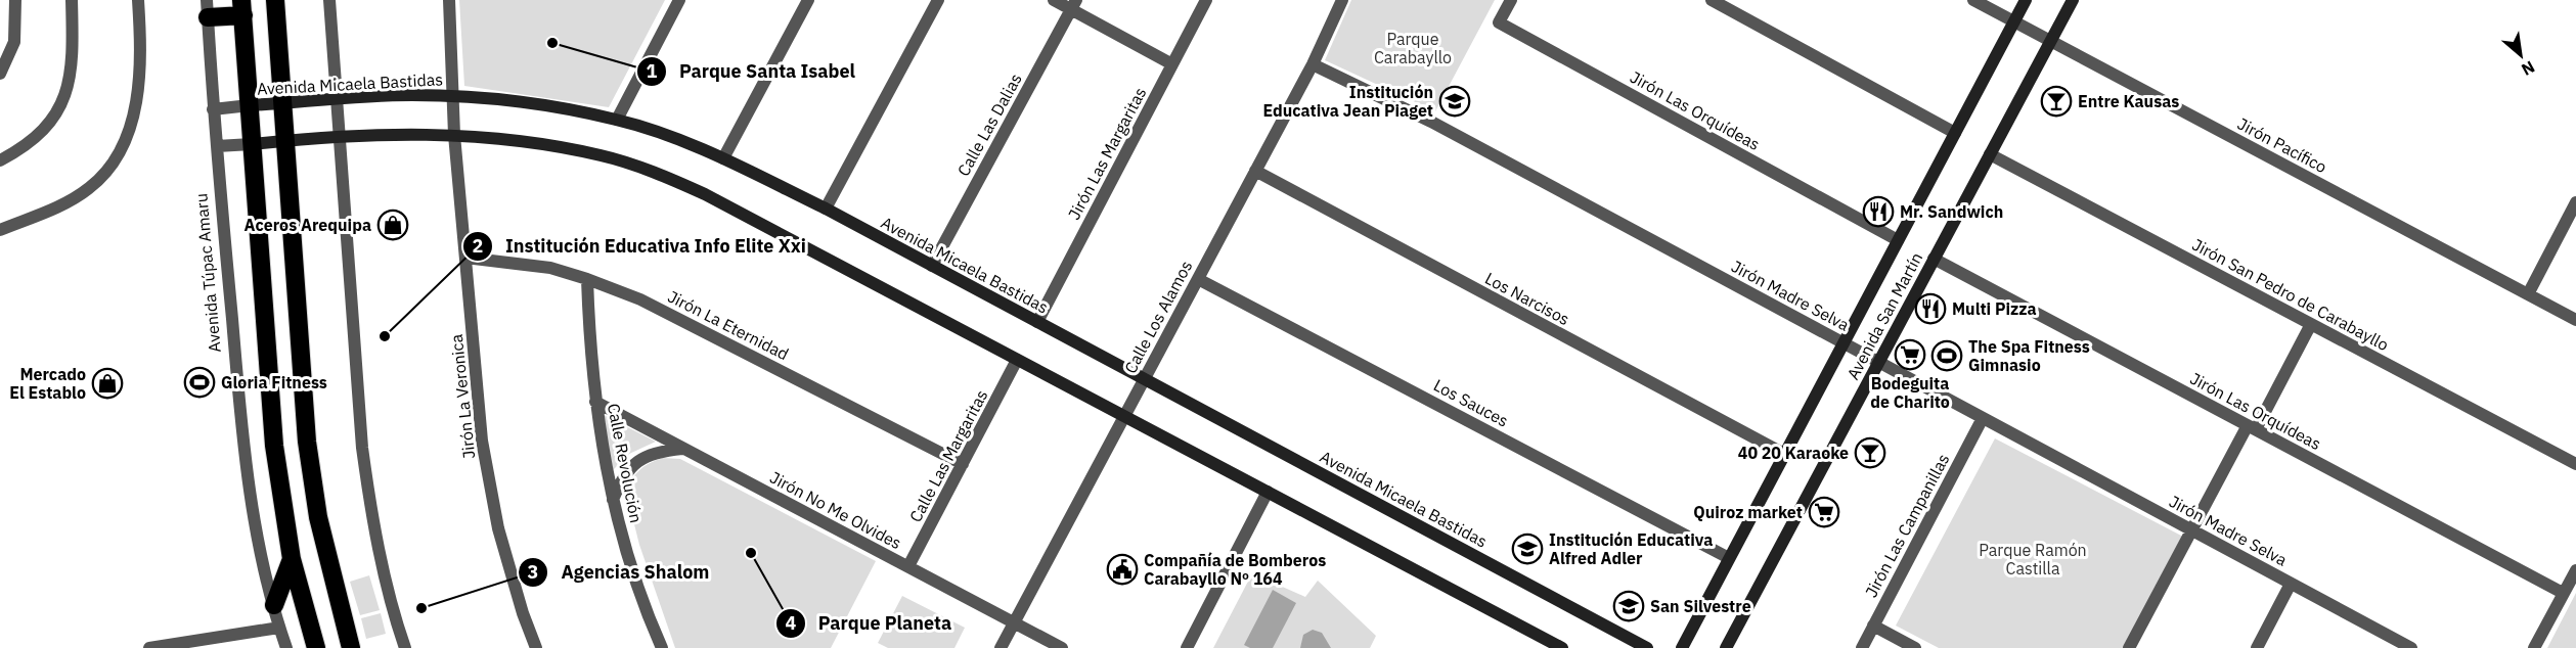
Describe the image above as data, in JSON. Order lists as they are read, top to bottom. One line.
{"streets":{"street":["Avenida Micaela Bastidas","Jirón Las Orquídeas","Calle Las Dalias","Jirón Pacífico","Jirón Las Margaritas","Avenida Túpac Amaru","Jirón San Pedro de Carabayllo","Jirón Madre Selva","Los Narcisos","Avenida San Martín","Calle Los Alamos","Jirón La Eternidad","Jirón La Veronica","Los Sauces","Calle Las Margaritas","Calle Revolución","Jirón No Me Olvides","Jirón Las Campanillas"]},"crossings":[["Avenida Micaela Bastidas","Calle Las Dalias"],["Avenida Micaela Bastidas","Jirón Las Margaritas"],["Avenida Micaela Bastidas","Avenida Túpac Amaru"],["Avenida Micaela Bastidas","Calle Los Alamos"],["Avenida Micaela Bastidas","Jirón La Veronica"],["Jirón Las Orquídeas","Avenida San Martín"],["Jirón Pacífico","Avenida San Martín"],["Jirón San Pedro de Carabayllo","Avenida San Martín"],["Jirón Madre Selva","Avenida San Martín"],["Jirón Madre Selva","Calle Los Alamos"],["Jirón Madre Selva","Jirón Las Campanillas"],["Los Narcisos","Avenida San Martín"],["Los Narcisos","Calle Los Alamos"],["Avenida San Martín","Los Sauces"],["Calle Los Alamos","Los Sauces"],["Calle Los Alamos","Jirón No Me Olvides"],["Jirón La Eternidad","Jirón La Veronica"],["Jirón La Eternidad","Calle Las Margaritas"],["Jirón La Eternidad","Calle Revolución"],["Calle Las Margaritas","Jirón No Me Olvides"],["Calle Revolución","Jirón No Me Olvides"]],"parks":["Parque Carabayllo","Parque Ramón Castilla"],"places":{"other":["Parque Santa Isabel","Institución Educativa Info Elite Xxi","Parque Planeta","Agencias Shalom"],"school or university":["Institución Educativa Jean Piaget","Institución Educativa Alfred Adler","San Silvestre"],"bar":["Entre Kausas","40 20 Karaoke"],"restaurant":["Mr. Sandwich","Multi Pizza"],"shop":["Aceros Arequipa","Mercado El Establo"],"supermarket":["Bodeguita de Charito","Quiroz market"],"sports":["The Spa Fitness Gimnasio","Gloria Fitness"],"public building":["Compañía de Bomberos Carabayllo Nº 164"]},"north":"bottom right"}
